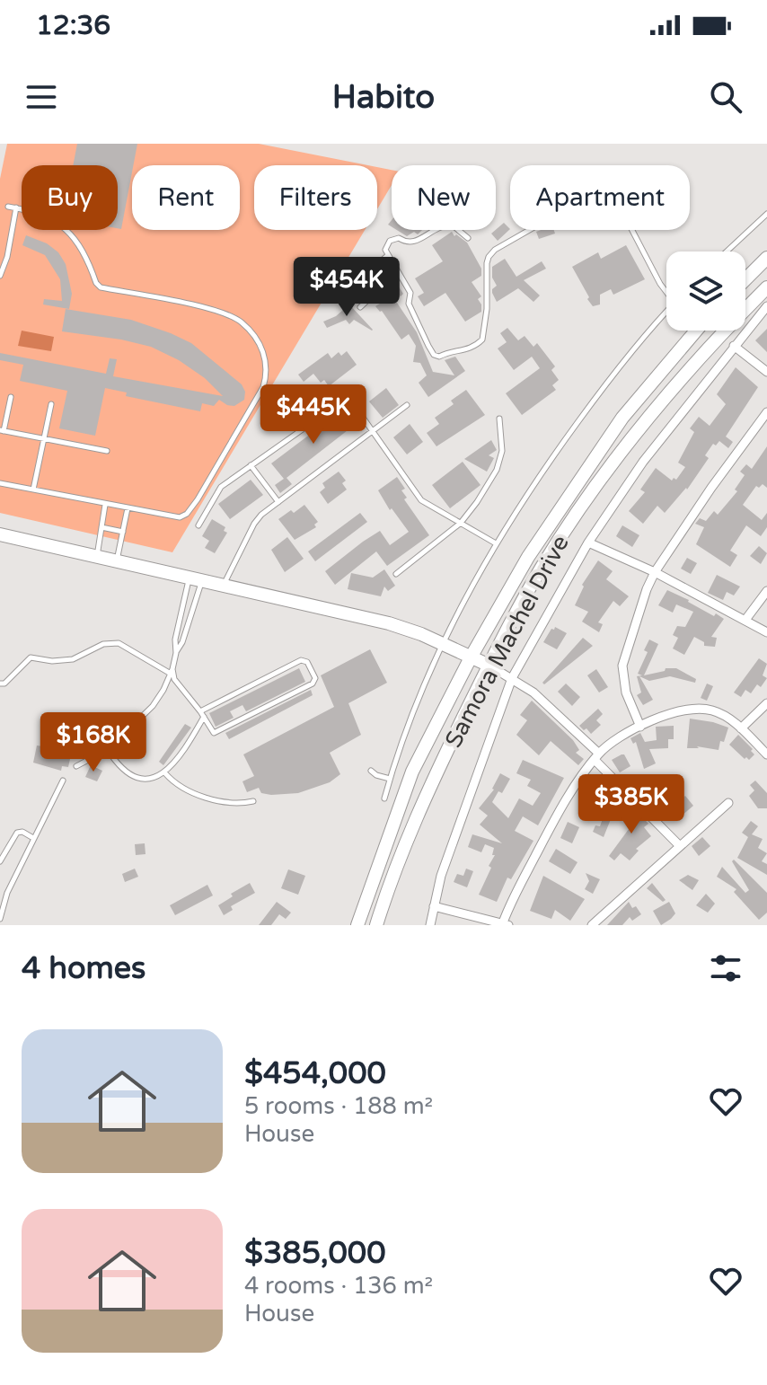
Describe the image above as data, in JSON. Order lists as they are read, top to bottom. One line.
{"streets":{"main road":["Samora Machel Drive"]},"page":{"status":"12:36","header":"Habito","chip":["Buy","Rent","Filters","New","Apartment"],"price":["$454K","$445K","$168K","$385K"],"heading":"4 homes","list":[{"name":"$454,000","note":"5 rooms · 188 m² · House"},{"name":"$385,000","note":"4 rooms · 136 m² · House"}]}}
